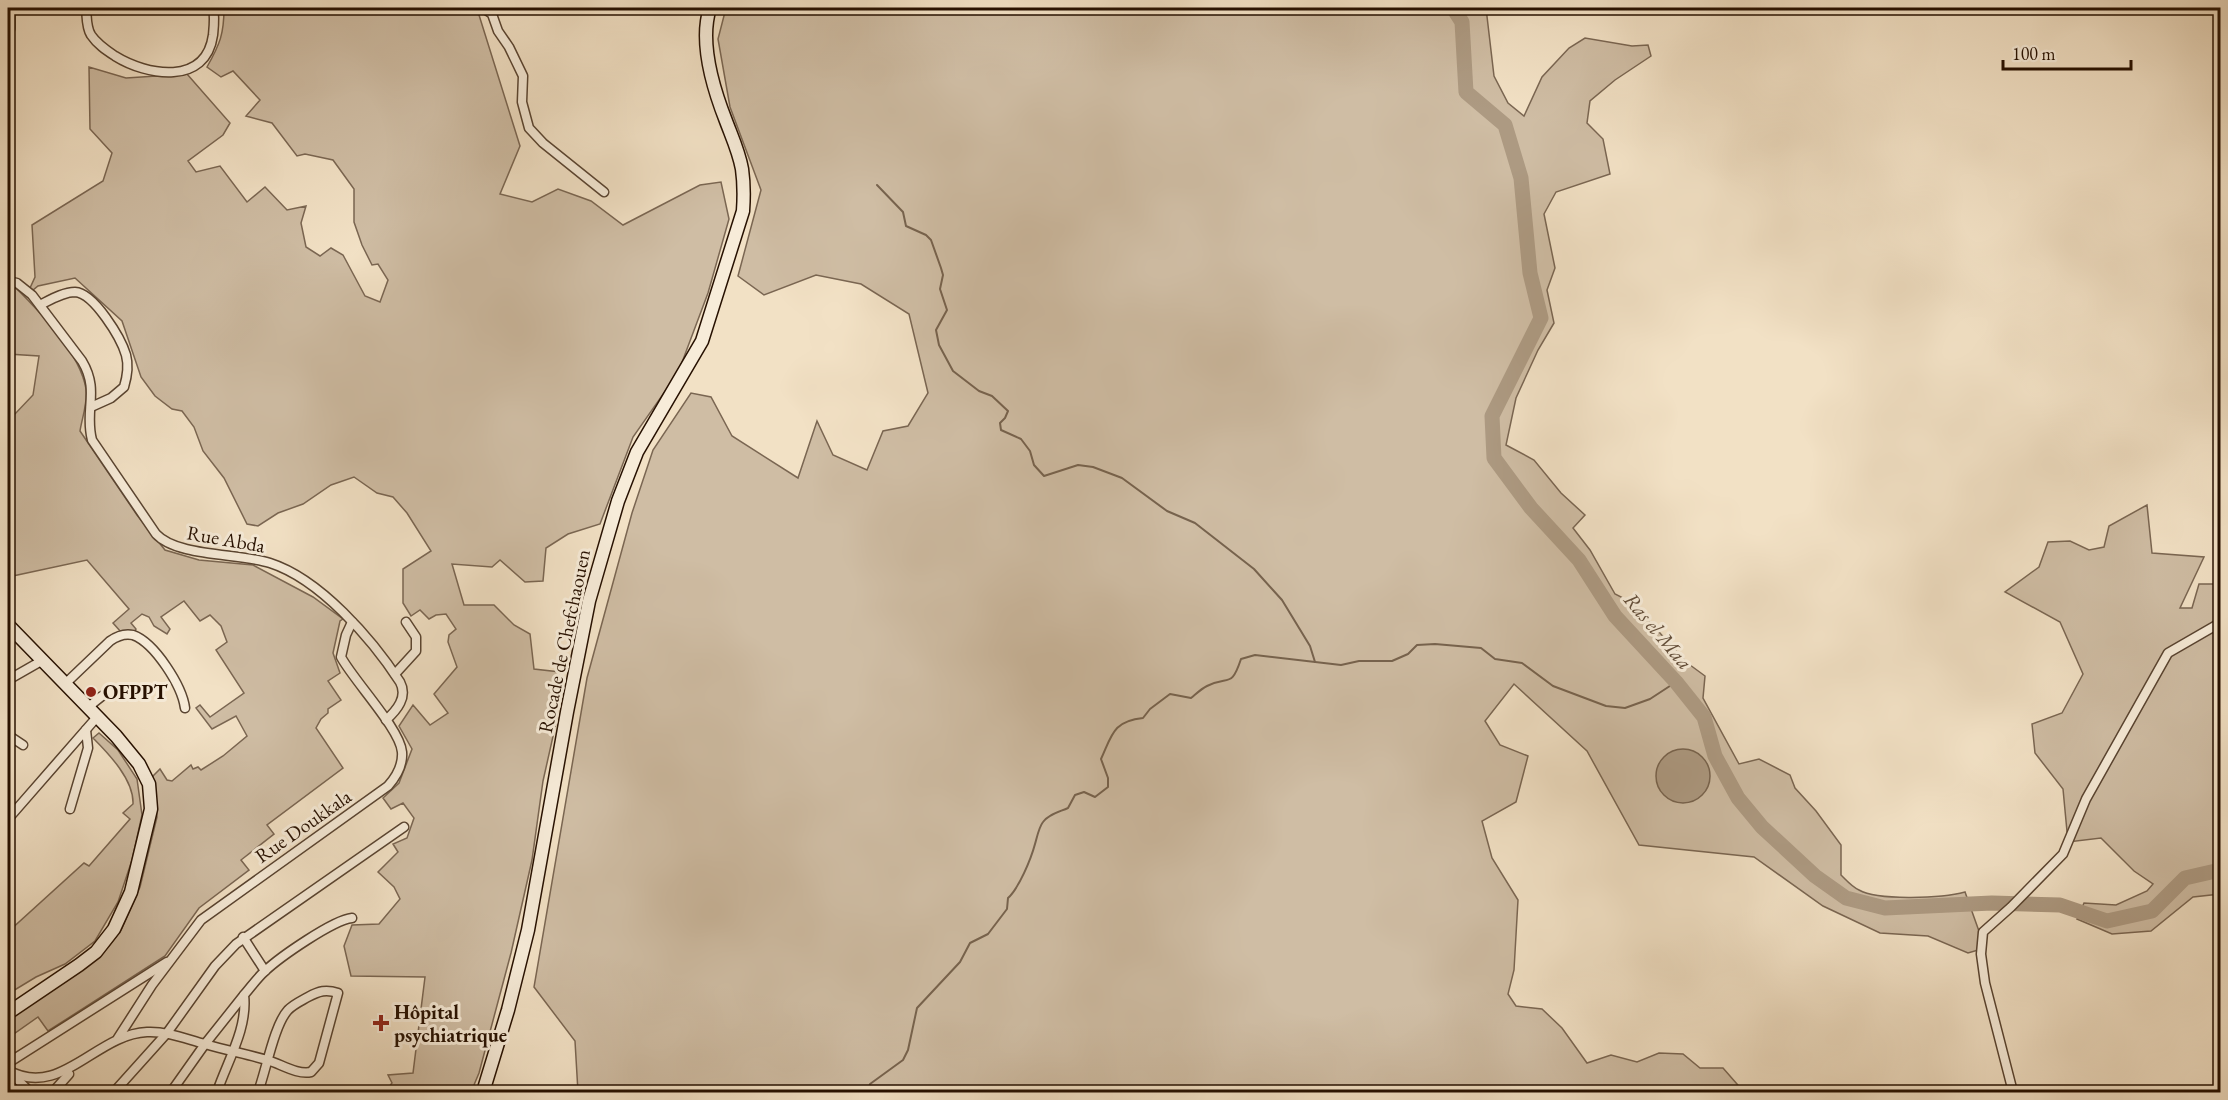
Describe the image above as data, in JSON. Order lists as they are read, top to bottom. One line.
{"streets":{"main road":["Rocade de Chefchaouen"],"street":["Rue Abda","Rue Doukkala"]},"crossings":[["Rue Abda","Rue Doukkala"]],"water":["Ras el Maa"],"places":{"other":["OFPPT"],"health":["Hôpital psychiatrique"]},"scale_bar":"100 m"}
